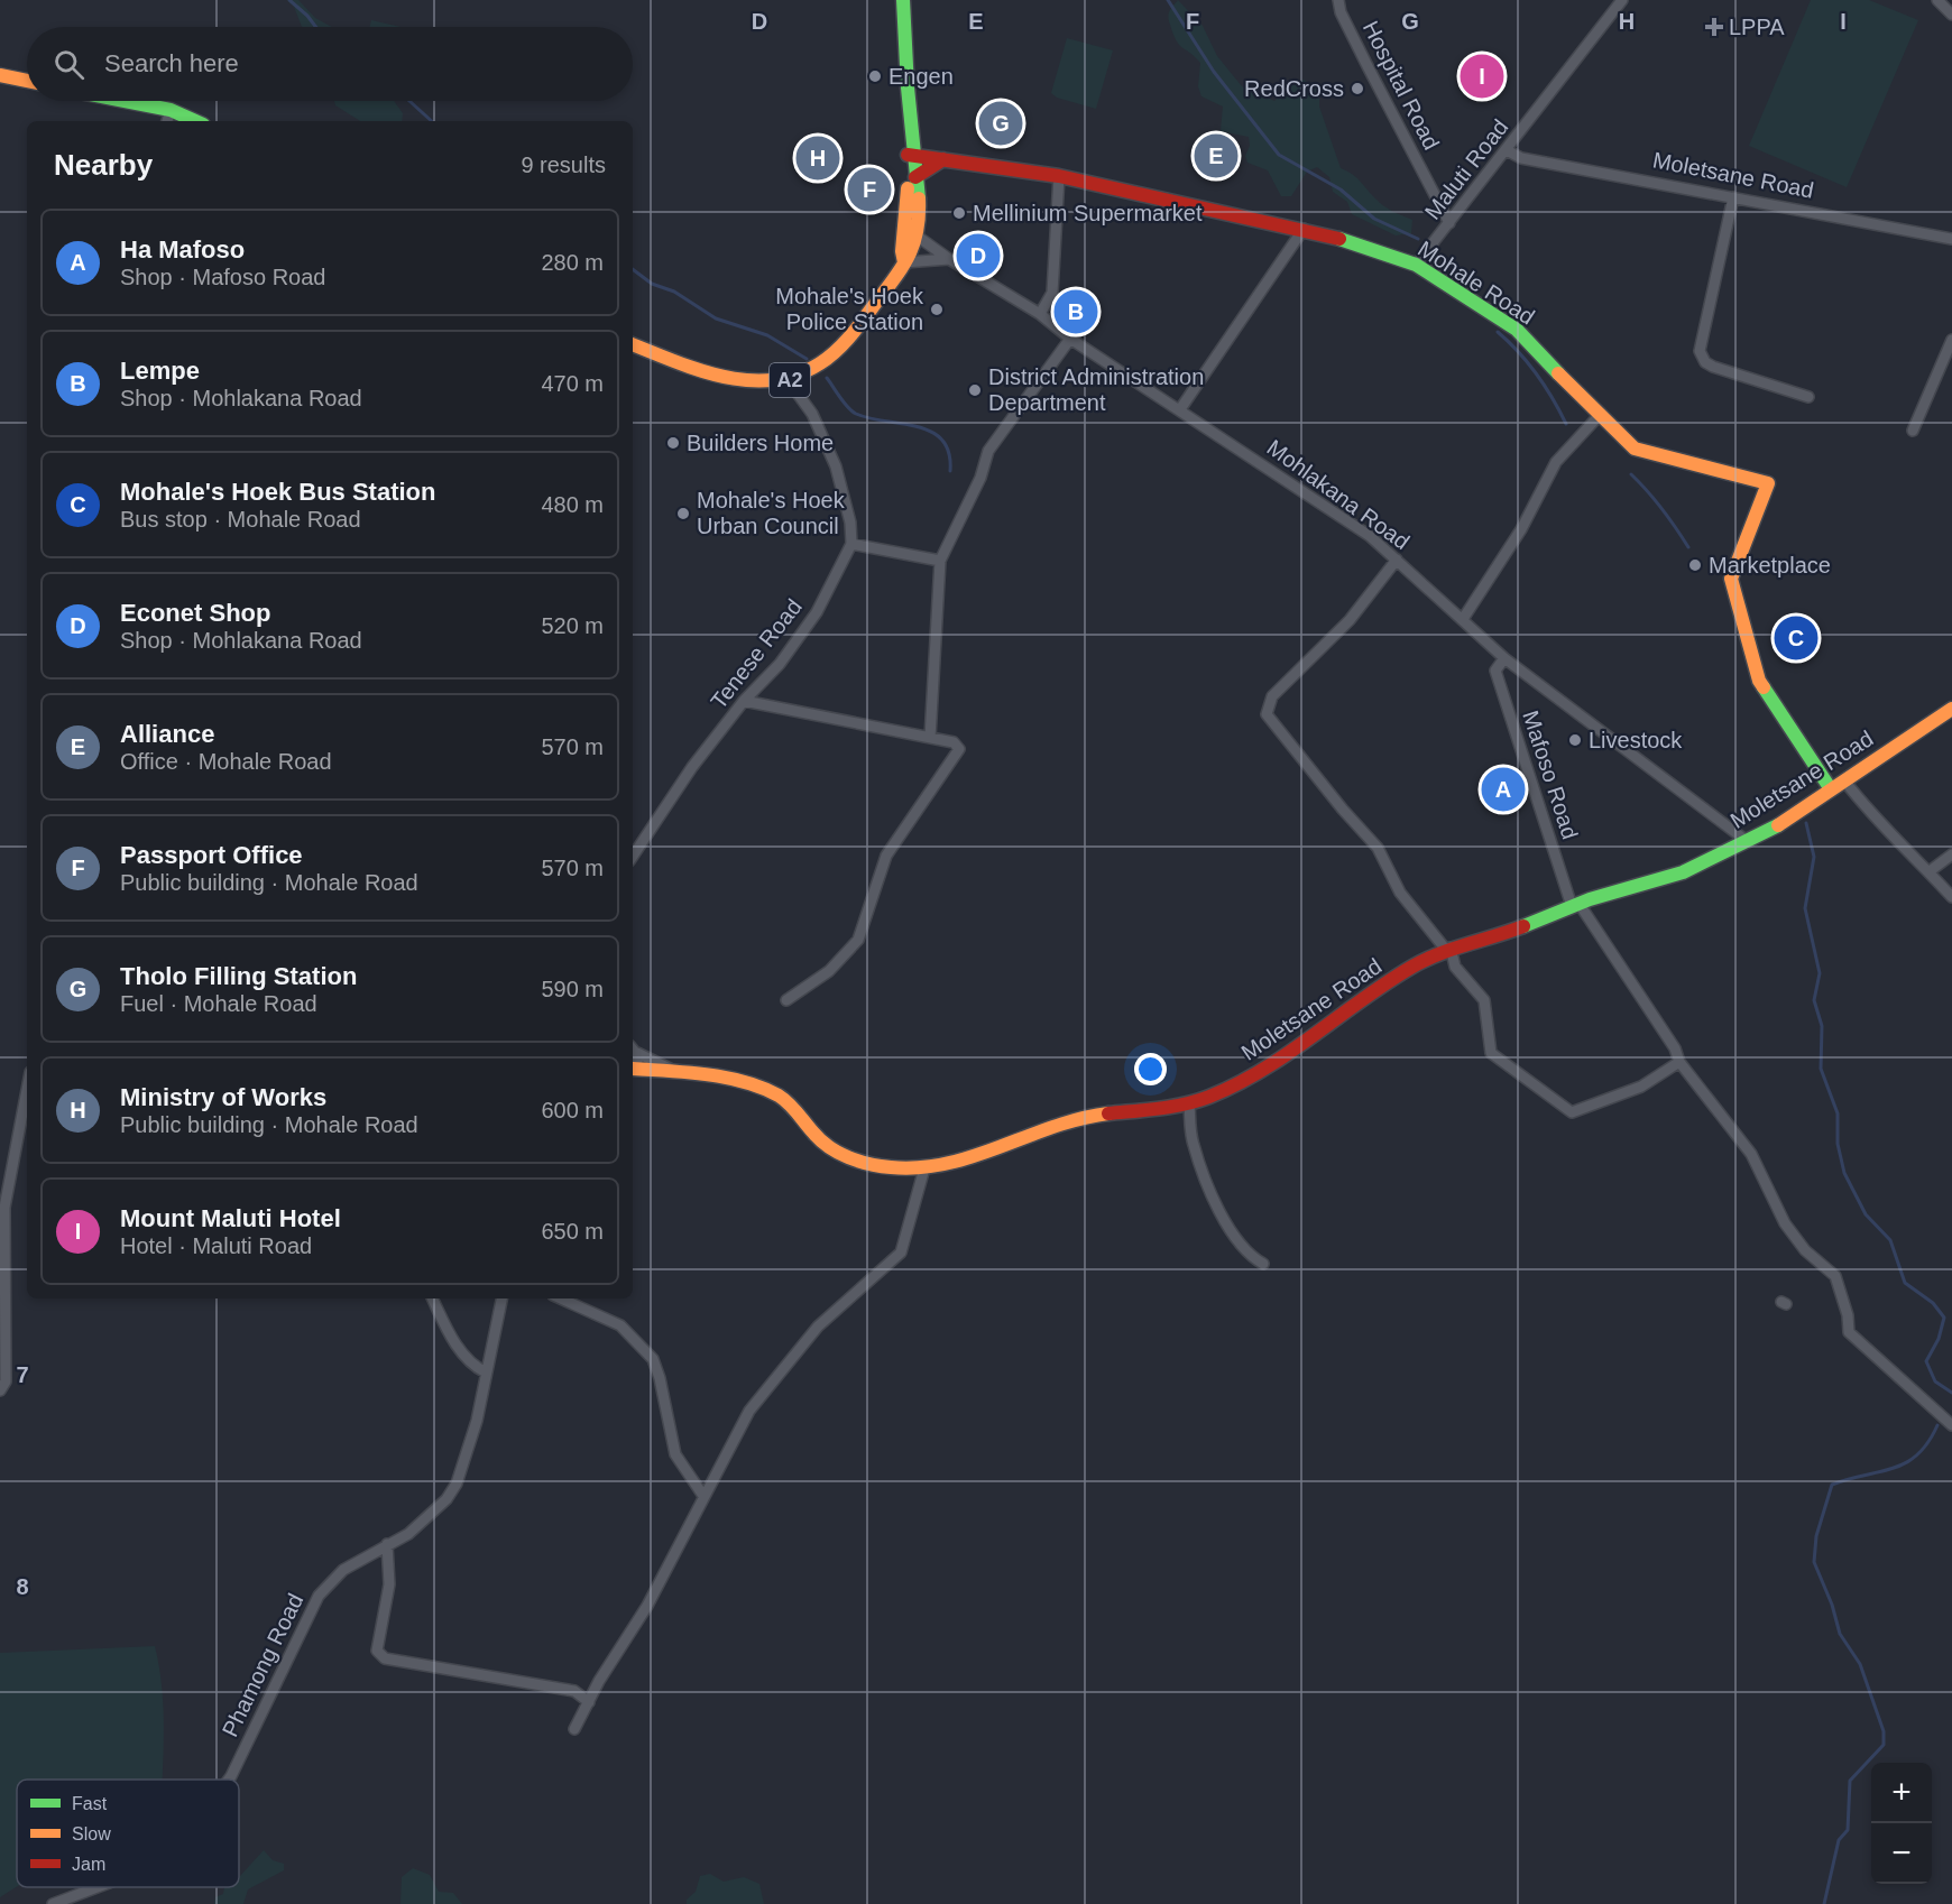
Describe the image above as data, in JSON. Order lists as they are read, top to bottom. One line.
{"streets":{"street":["Hospital Road","Maluti Road","Moletsane Road","Mohale Road","A2","Mohlakana Road","Tenese Road","Mafoso Road","Phamong Road"]},"crossings":[["Hospital Road","Maluti Road"],["Maluti Road","Moletsane Road"],["Maluti Road","Mohale Road"],["Moletsane Road","Mohale Road"],["Moletsane Road","Mohlakana Road"],["Moletsane Road","Mafoso Road"],["Mohale Road","A2"],["A2","Mohlakana Road"],["Mohlakana Road","Mafoso Road"]],"places":{"health":["LPPA"],"other":["Engen","RedCross","Mellinium Supermarket","Mohale's Hoek Police Station","District Administration Department","Builders Home","Mohale's Hoek Urban Council","Marketplace","Livestock"]},"legend":["Fast","Slow","Jam"],"page":{"search":"Search here","pins":["I","G","E","H","F","D","B","C","A"],"heading":["Nearby","9 results"],"list":[{"mark":"A","name":"Ha Mafoso","note":"Shop · Mafoso Road","value":"280 m"},{"mark":"B","name":"Lempe","note":"Shop · Mohlakana Road","value":"470 m"},{"mark":"C","name":"Mohale's Hoek Bus Station","note":"Bus stop · Mohale Road","value":"480 m"},{"mark":"D","name":"Econet Shop","note":"Shop · Mohlakana Road","value":"520 m"},{"mark":"E","name":"Alliance","note":"Office · Mohale Road","value":"570 m"},{"mark":"F","name":"Passport Office","note":"Public building · Mohale Road","value":"570 m"},{"mark":"G","name":"Tholo Filling Station","note":"Fuel · Mohale Road","value":"590 m"},{"mark":"H","name":"Ministry of Works","note":"Public building · Mohale Road","value":"600 m"},{"mark":"I","name":"Mount Maluti Hotel","note":"Hotel · Maluti Road","value":"650 m"}],"map_buttons":["+","−"]},"grid":{"columns":["D","E","F","G","H","I"],"rows":["7","8"]}}
